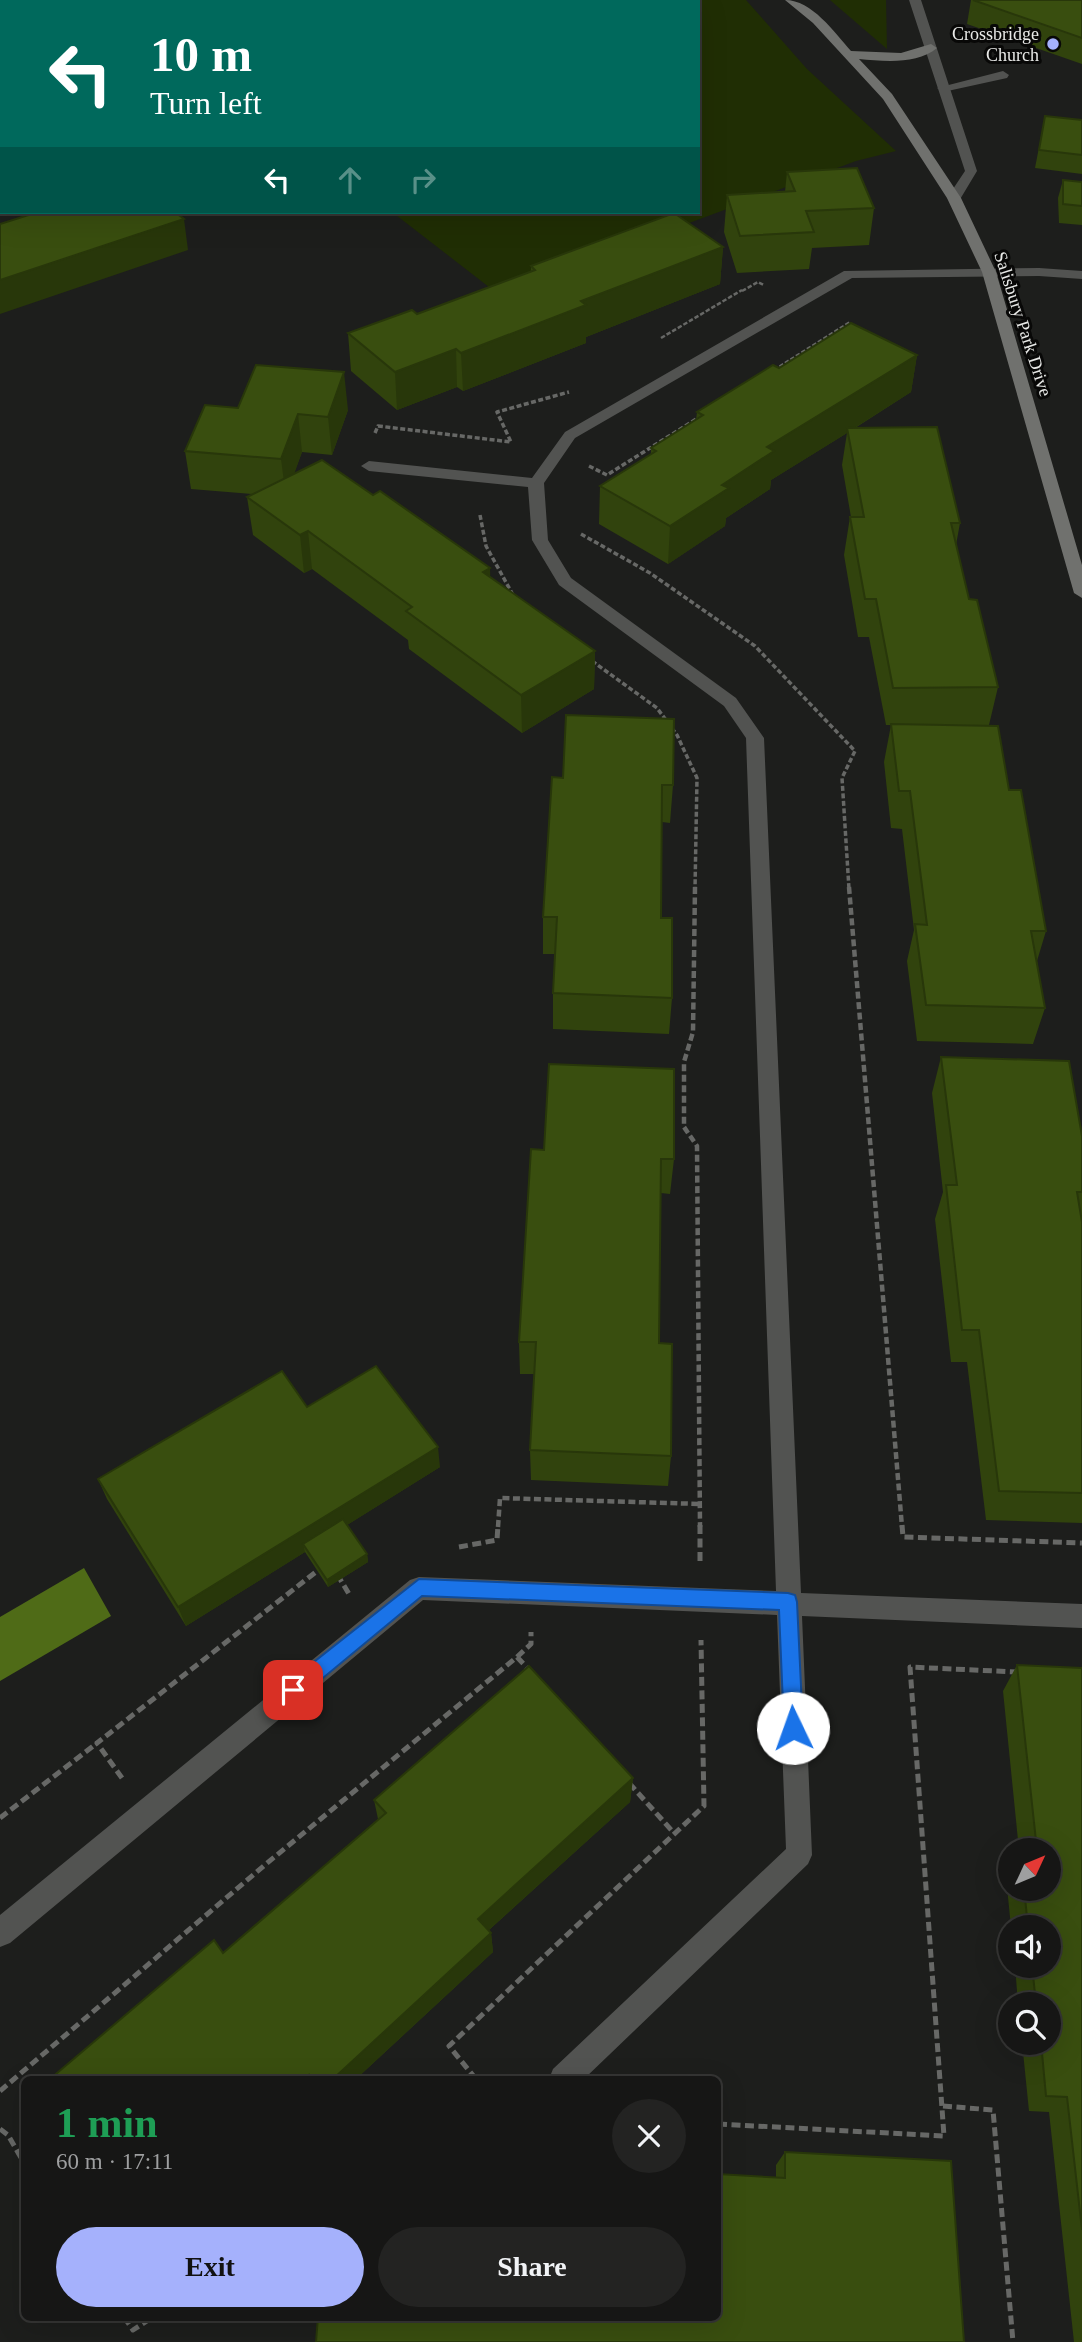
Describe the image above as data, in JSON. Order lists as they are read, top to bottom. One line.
{"streets":{"main road":["Salisbury Park Drive"]},"places":["Crossbridge Church"],"north":"top right","page":{"turn":["10 m","Turn left"],"heading":["1 min","60 m · 17:11"],"buttons":["Exit","Share"]}}
